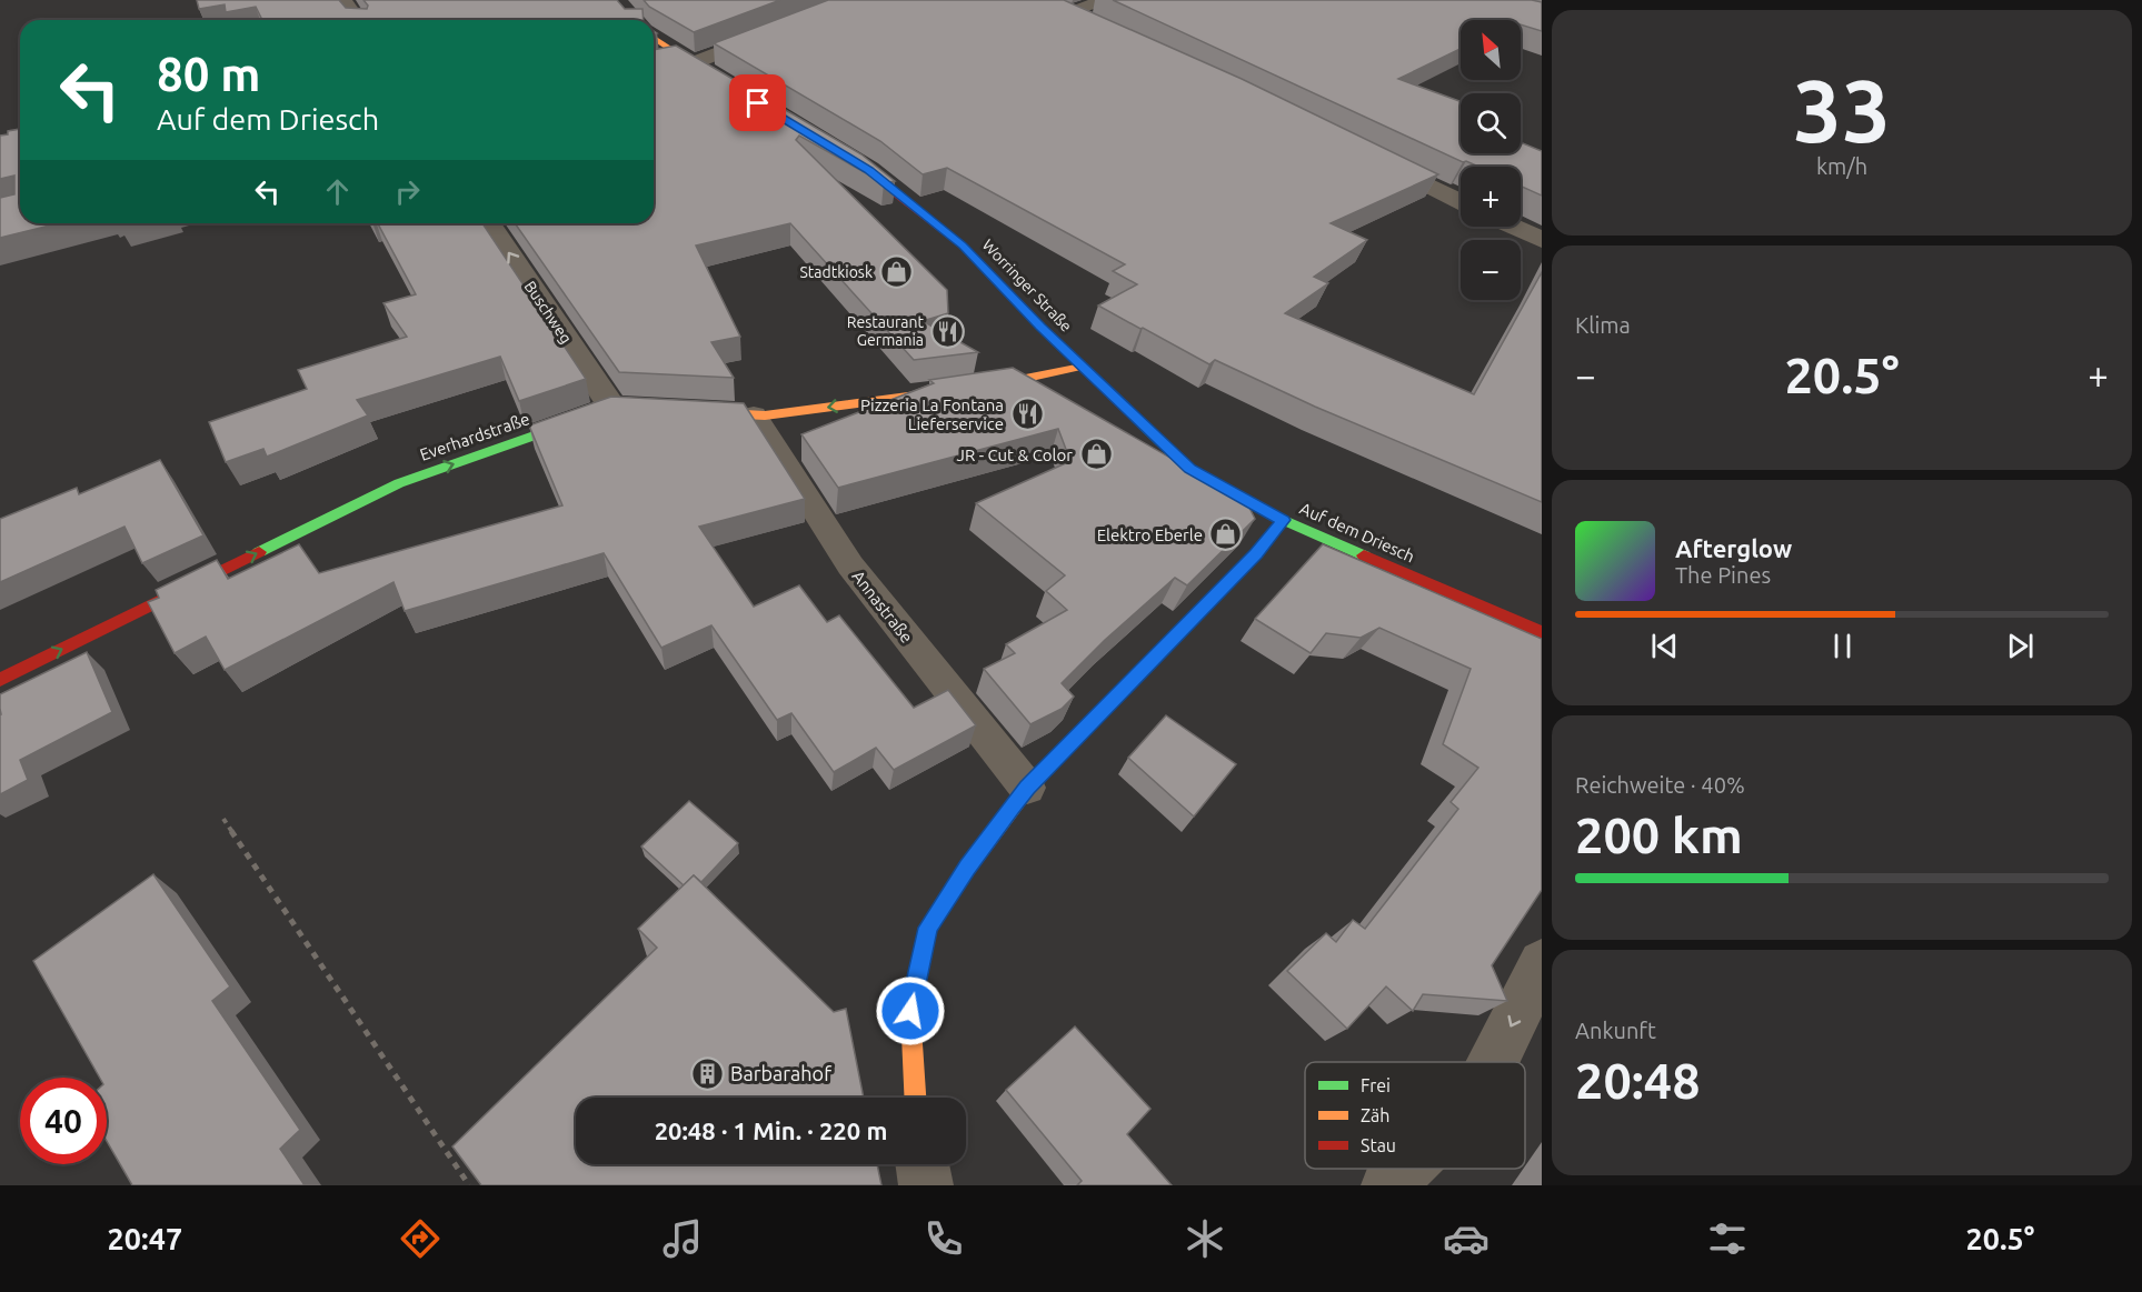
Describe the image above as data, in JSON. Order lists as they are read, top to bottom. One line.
{"streets":{"street":["Worringer Straße","Buschweg","Everhardstraße","Auf dem Driesch"],"lane":["Annastraße"]},"crossings":[["Worringer Straße","Auf dem Driesch"],["Buschweg","Everhardstraße"]],"one_way":["Buschweg","Everhardstraße"],"places":{"shop":["Stadtkiosk","JR - Cut & Color","Elektro Eberle"],"restaurant":["Restaurant Germania","Pizzeria La Fontana Lieferservice"],"building":["Barbarahof"]},"legend":["Frei","Zäh","Stau"],"north":"top left","page":{"tile":[["33","km/h"],"Klima",["Reichweite · 40%","200 km"],["Ankunft","20:48"]],"map_buttons":["+","−"],"turn":["80 m","Auf dem Driesch"],"heat":["−","20.5°","+"],"song":["Afterglow","The Pines"],"limit":"40","trip":"20:48 · 1 Min. · 220 m","tabs":["20:47","20.5°"]}}
